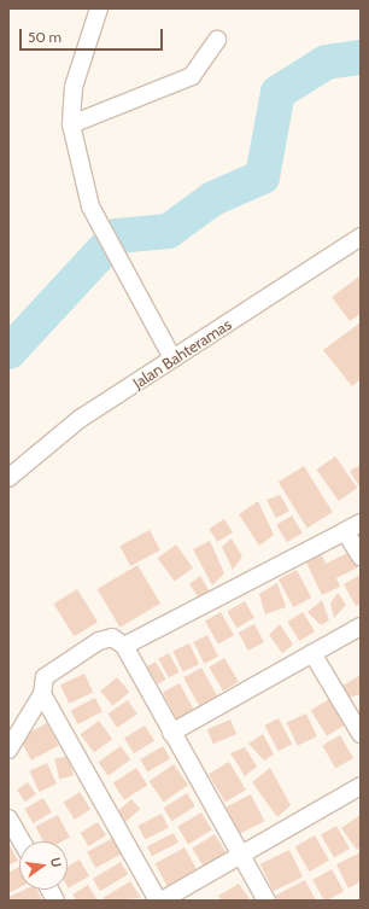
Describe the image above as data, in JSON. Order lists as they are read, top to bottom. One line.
{"streets":{"street":["Jalan Bahteramas"]},"scale_bar":"50 m","north":"right"}
